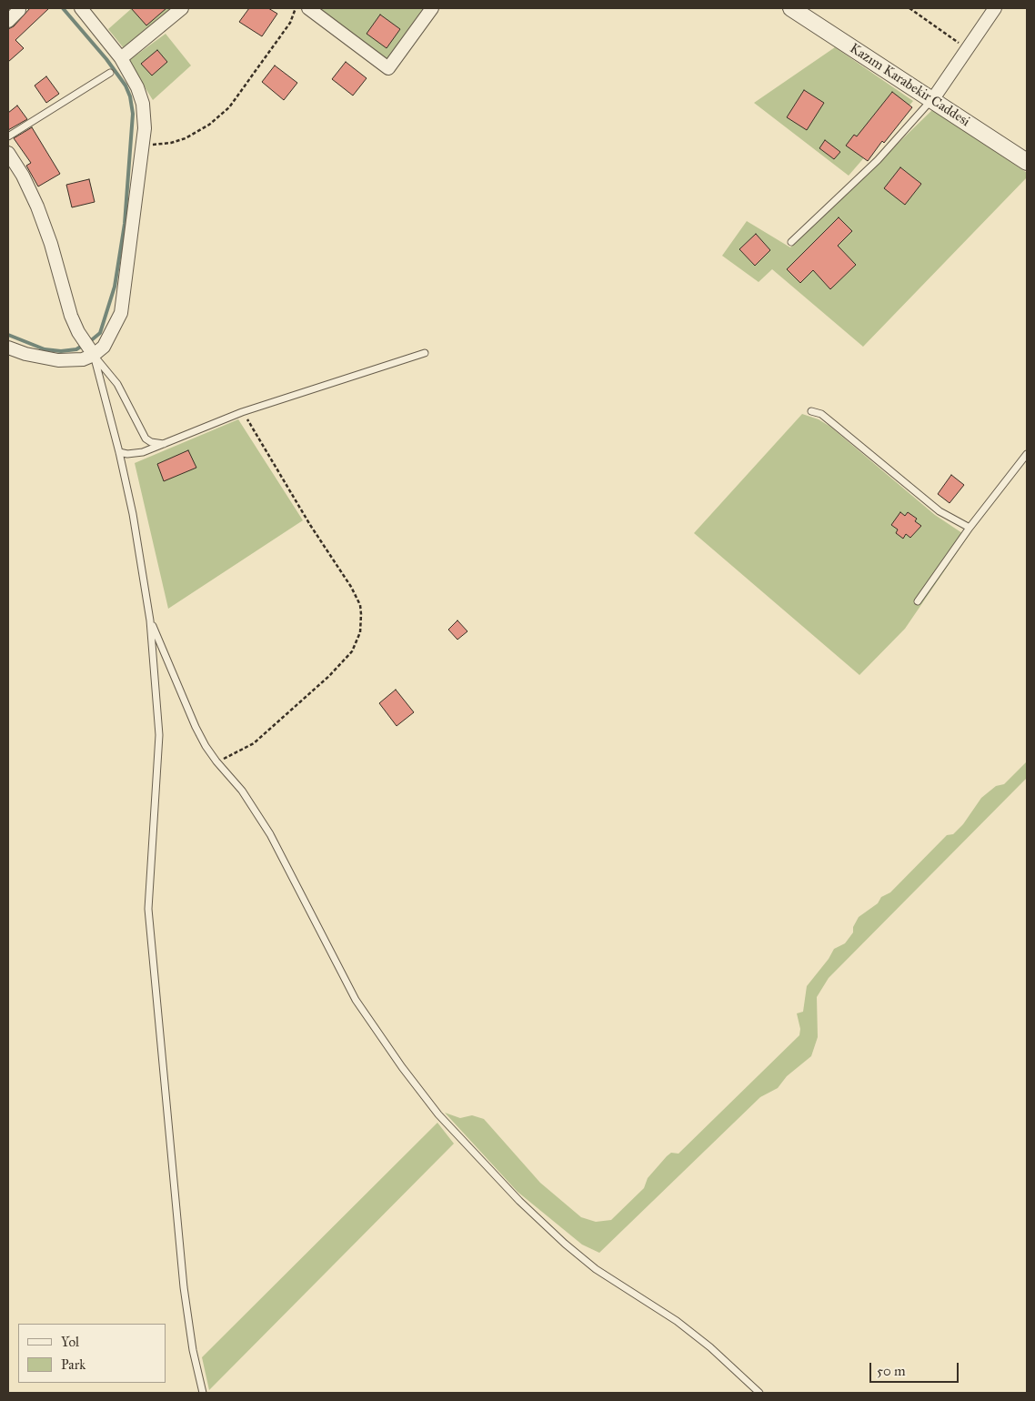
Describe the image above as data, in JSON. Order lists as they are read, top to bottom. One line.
{"streets":{"street":["Kazım Karabekir Caddesi"]},"legend":["Yol","Park"],"scale_bar":"50 m"}
